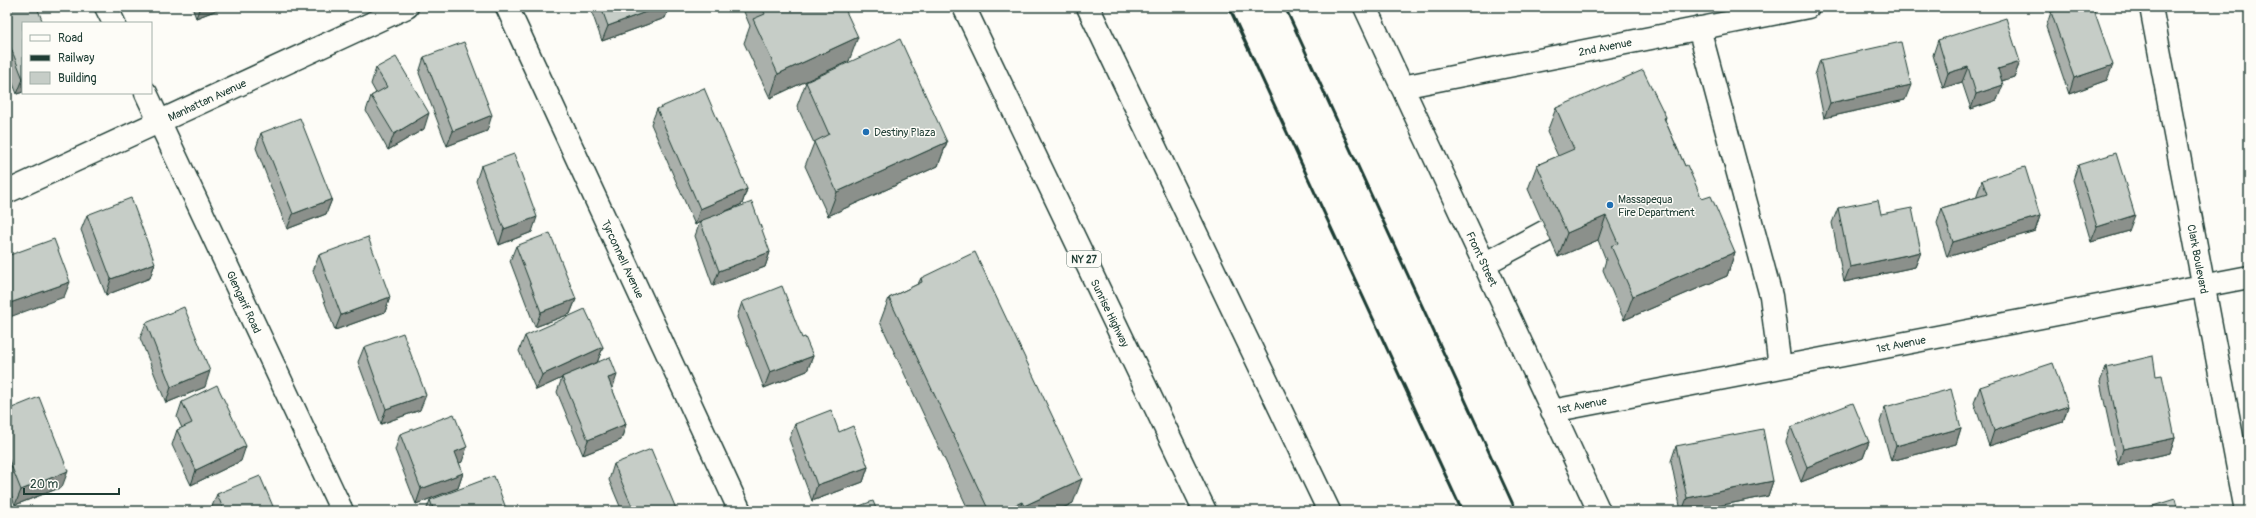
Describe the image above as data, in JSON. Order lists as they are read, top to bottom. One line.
{"streets":{"main road":["2nd Avenue","Manhattan Avenue","Tyrconnell Avenue","NY 27","Front Street","Clark Boulevard","Glengarif Road","Sunrise Highway","1st Avenue"]},"crossings":[["2nd Avenue","Front Street"],["Manhattan Avenue","Glengarif Road"],["Front Street","1st Avenue"],["Clark Boulevard","1st Avenue"]],"places":["Destiny Plaza","Massapequa Fire Department"],"legend":["Road","Railway","Building"],"scale_bar":"20 m"}
